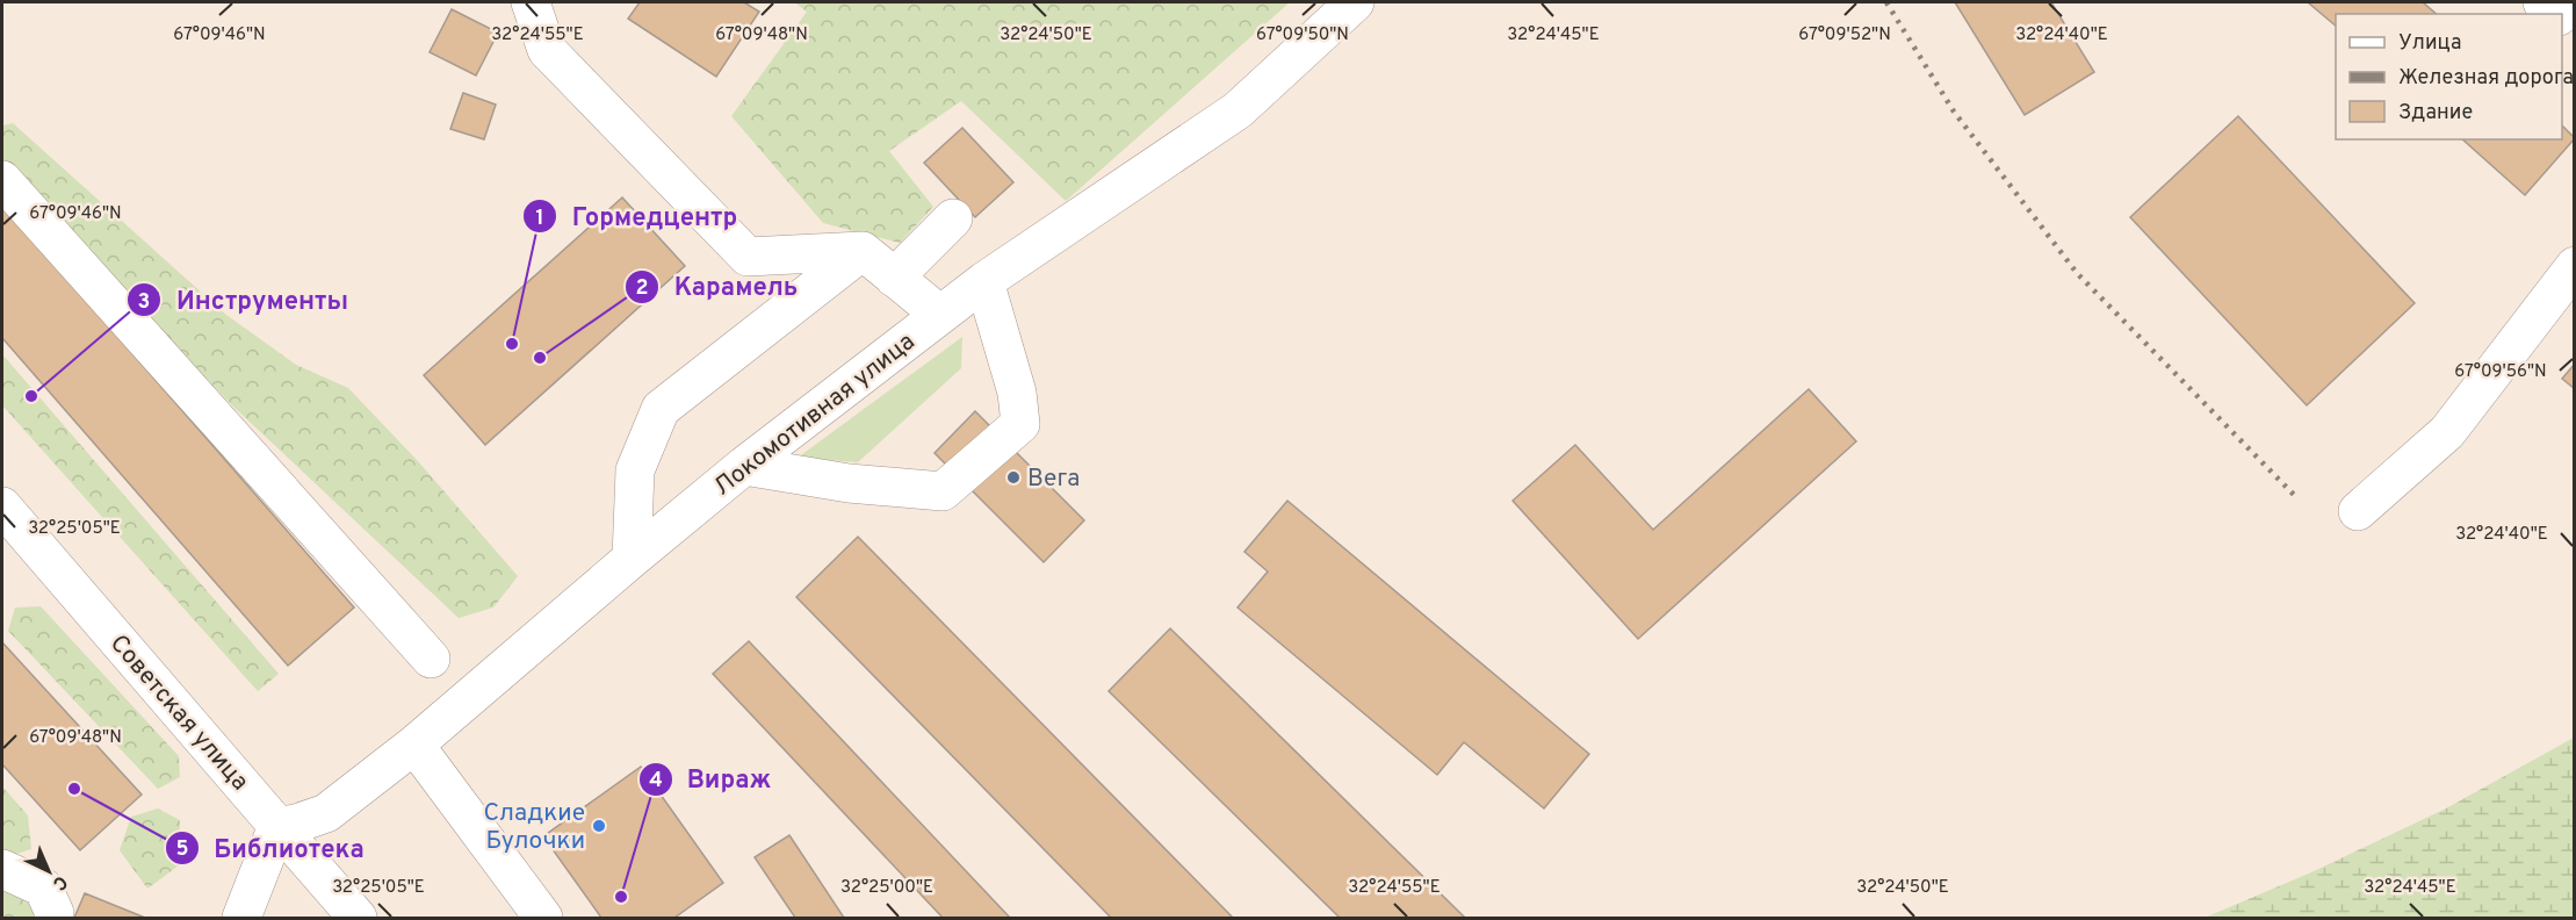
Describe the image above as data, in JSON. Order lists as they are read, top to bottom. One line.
{"streets":{"street":["Локомотивная улица","Советская улица"]},"crossings":[["Локомотивная улица","Советская улица"]],"places":["Гормедцентр","Карамель","Инструменты","Вега","Библиотека","Сладкие Булочки","Вираж"],"legend":["Улица","Железная дорога","Здание"],"north":"bottom right","coordinates":["67°09'50\"N","67°09'46\"N","67°09'48\"N","67°09'52\"N","32°24'55\"E","32°24'50\"E","32°24'45\"E","32°24'40\"E","67°09'56\"N","32°25'05\"E","32°25'00\"E"]}
